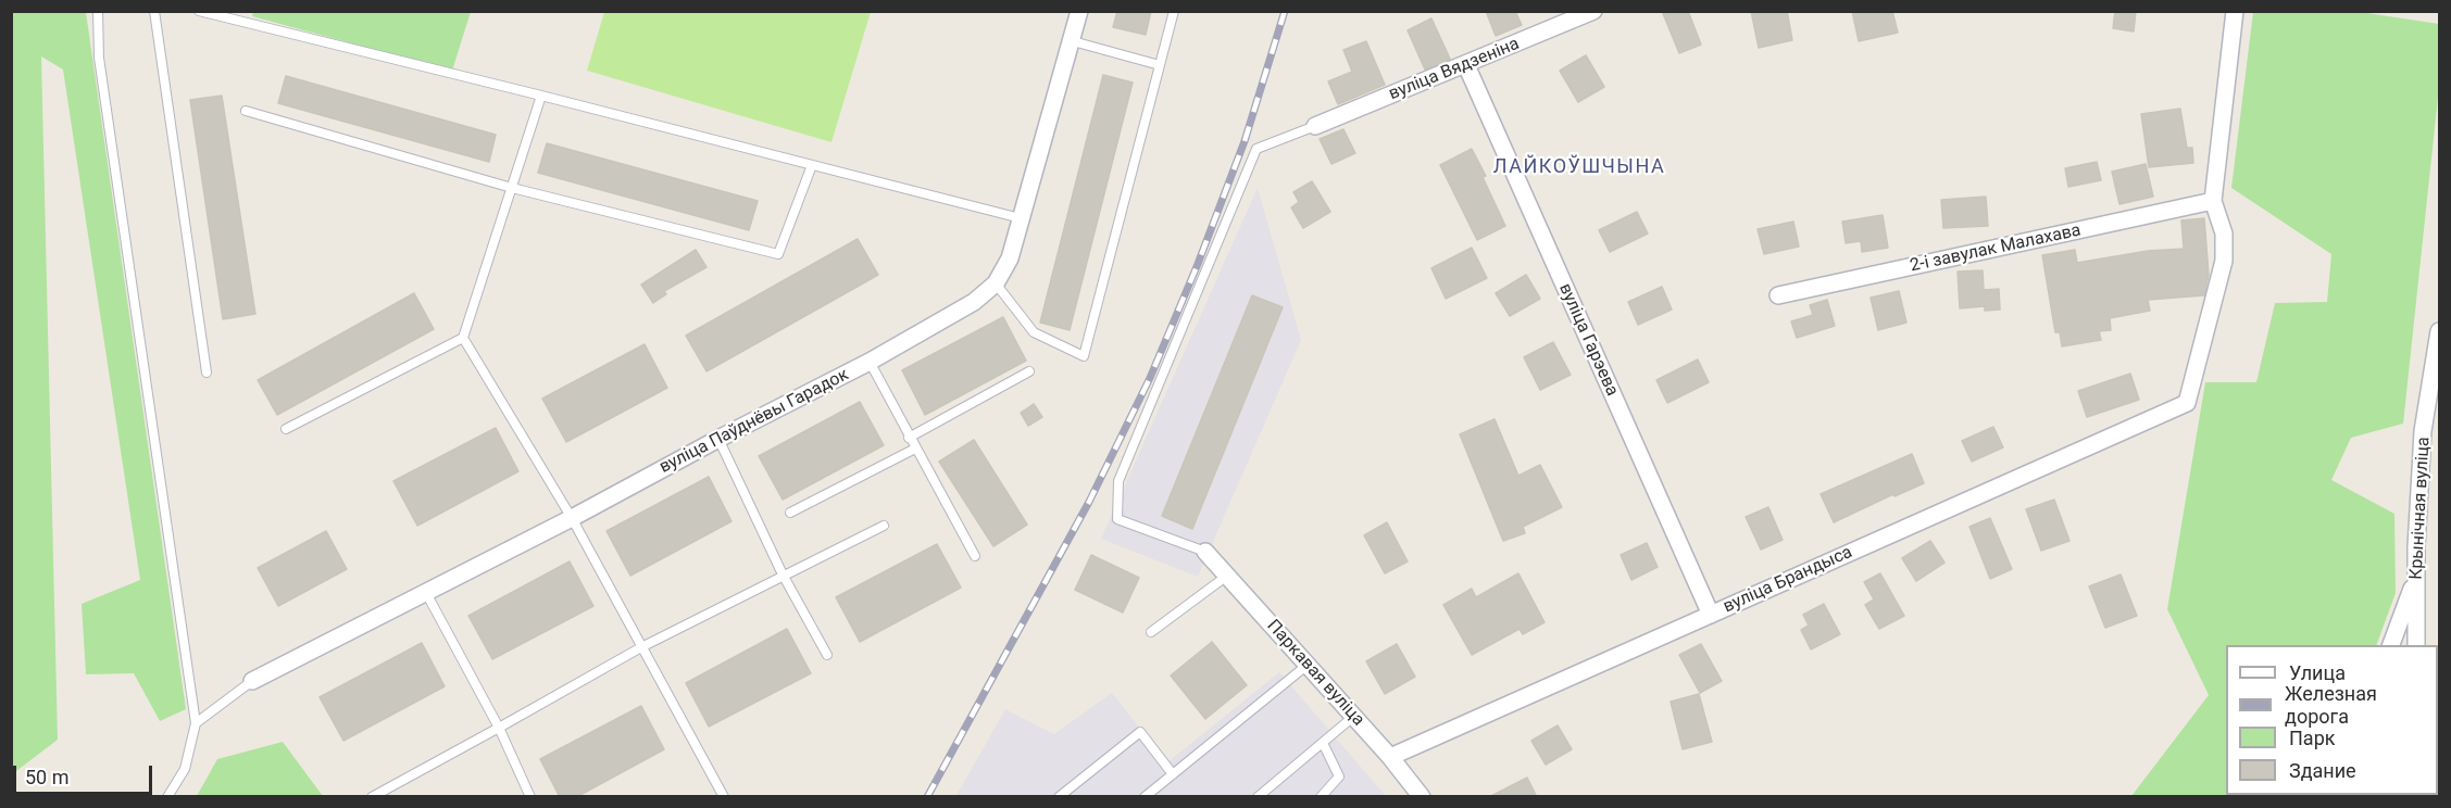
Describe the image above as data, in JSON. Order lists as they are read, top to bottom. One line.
{"streets":{"street":["вуліца Вядзеніна","2-і завулак Малахава","вуліца Гарэева","вуліца Паўднёвы Гарадок","Крынічная вуліца","вуліца Брандыса","Паркавая вуліца"]},"crossings":[["вуліца Вядзеніна","вуліца Гарэева"],["2-і завулак Малахава","вуліца Брандыса"],["вуліца Гарэева","вуліца Брандыса"],["вуліца Брандыса","Паркавая вуліца"]],"districts":["ЛАЙКОЎШЧЫНА"],"legend":["Улица","Железная дорога","Парк","Здание"],"scale_bar":"50 m"}
